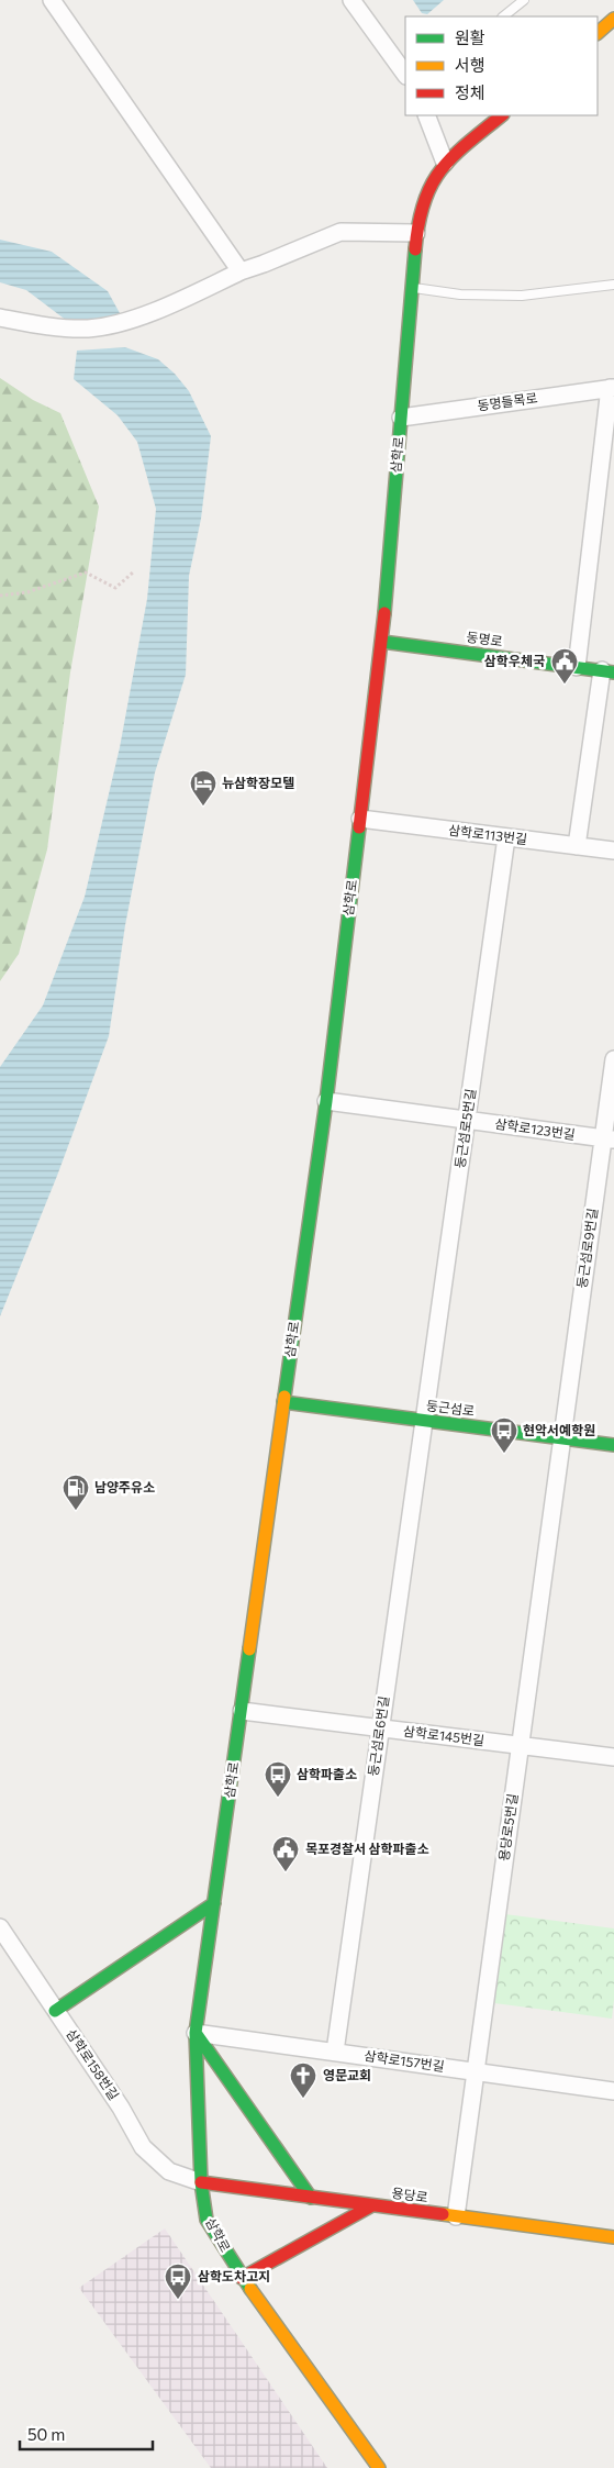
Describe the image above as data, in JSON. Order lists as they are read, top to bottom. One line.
{"streets":{"street":["동명들목로","삼학로","동명로","삼학로113번길","둥근섬로5번길","삼학로123번길","둥근섬로9번길","둥근섬로","둥근섬로6번길","삼학로145번길","용당로5번길","삼학로157번길","삼학로158번길","용당로"]},"crossings":[["동명들목로","삼학로"],["삼학로","동명로"],["삼학로","삼학로113번길"],["삼학로","삼학로123번길"],["삼학로","둥근섬로"],["삼학로","삼학로145번길"],["삼학로","삼학로157번길"],["삼학로","삼학로158번길"],["삼학로","용당로"],["삼학로113번길","둥근섬로5번길"],["둥근섬로5번길","삼학로123번길"],["둥근섬로5번길","둥근섬로"],["둥근섬로5번길","둥근섬로6번길"],["삼학로123번길","둥근섬로9번길"],["둥근섬로9번길","둥근섬로"],["둥근섬로9번길","용당로5번길"],["둥근섬로","둥근섬로6번길"],["둥근섬로","용당로5번길"],["둥근섬로6번길","삼학로145번길"],["둥근섬로6번길","삼학로157번길"],["삼학로145번길","용당로5번길"],["용당로5번길","삼학로157번길"],["용당로5번길","용당로"],["삼학로158번길","용당로"]],"places":{"public building":["삼학우체국","목포경찰서 삼학파출소"],"hotel":["뉴삼학장모텔"],"bus stop":["현악서예학원","삼학파출소","삼학도차고지"],"fuel station":["남양주유소"],"church":["영문교회"]},"legend":["원활","서행","정체"],"scale_bar":"50 m"}
